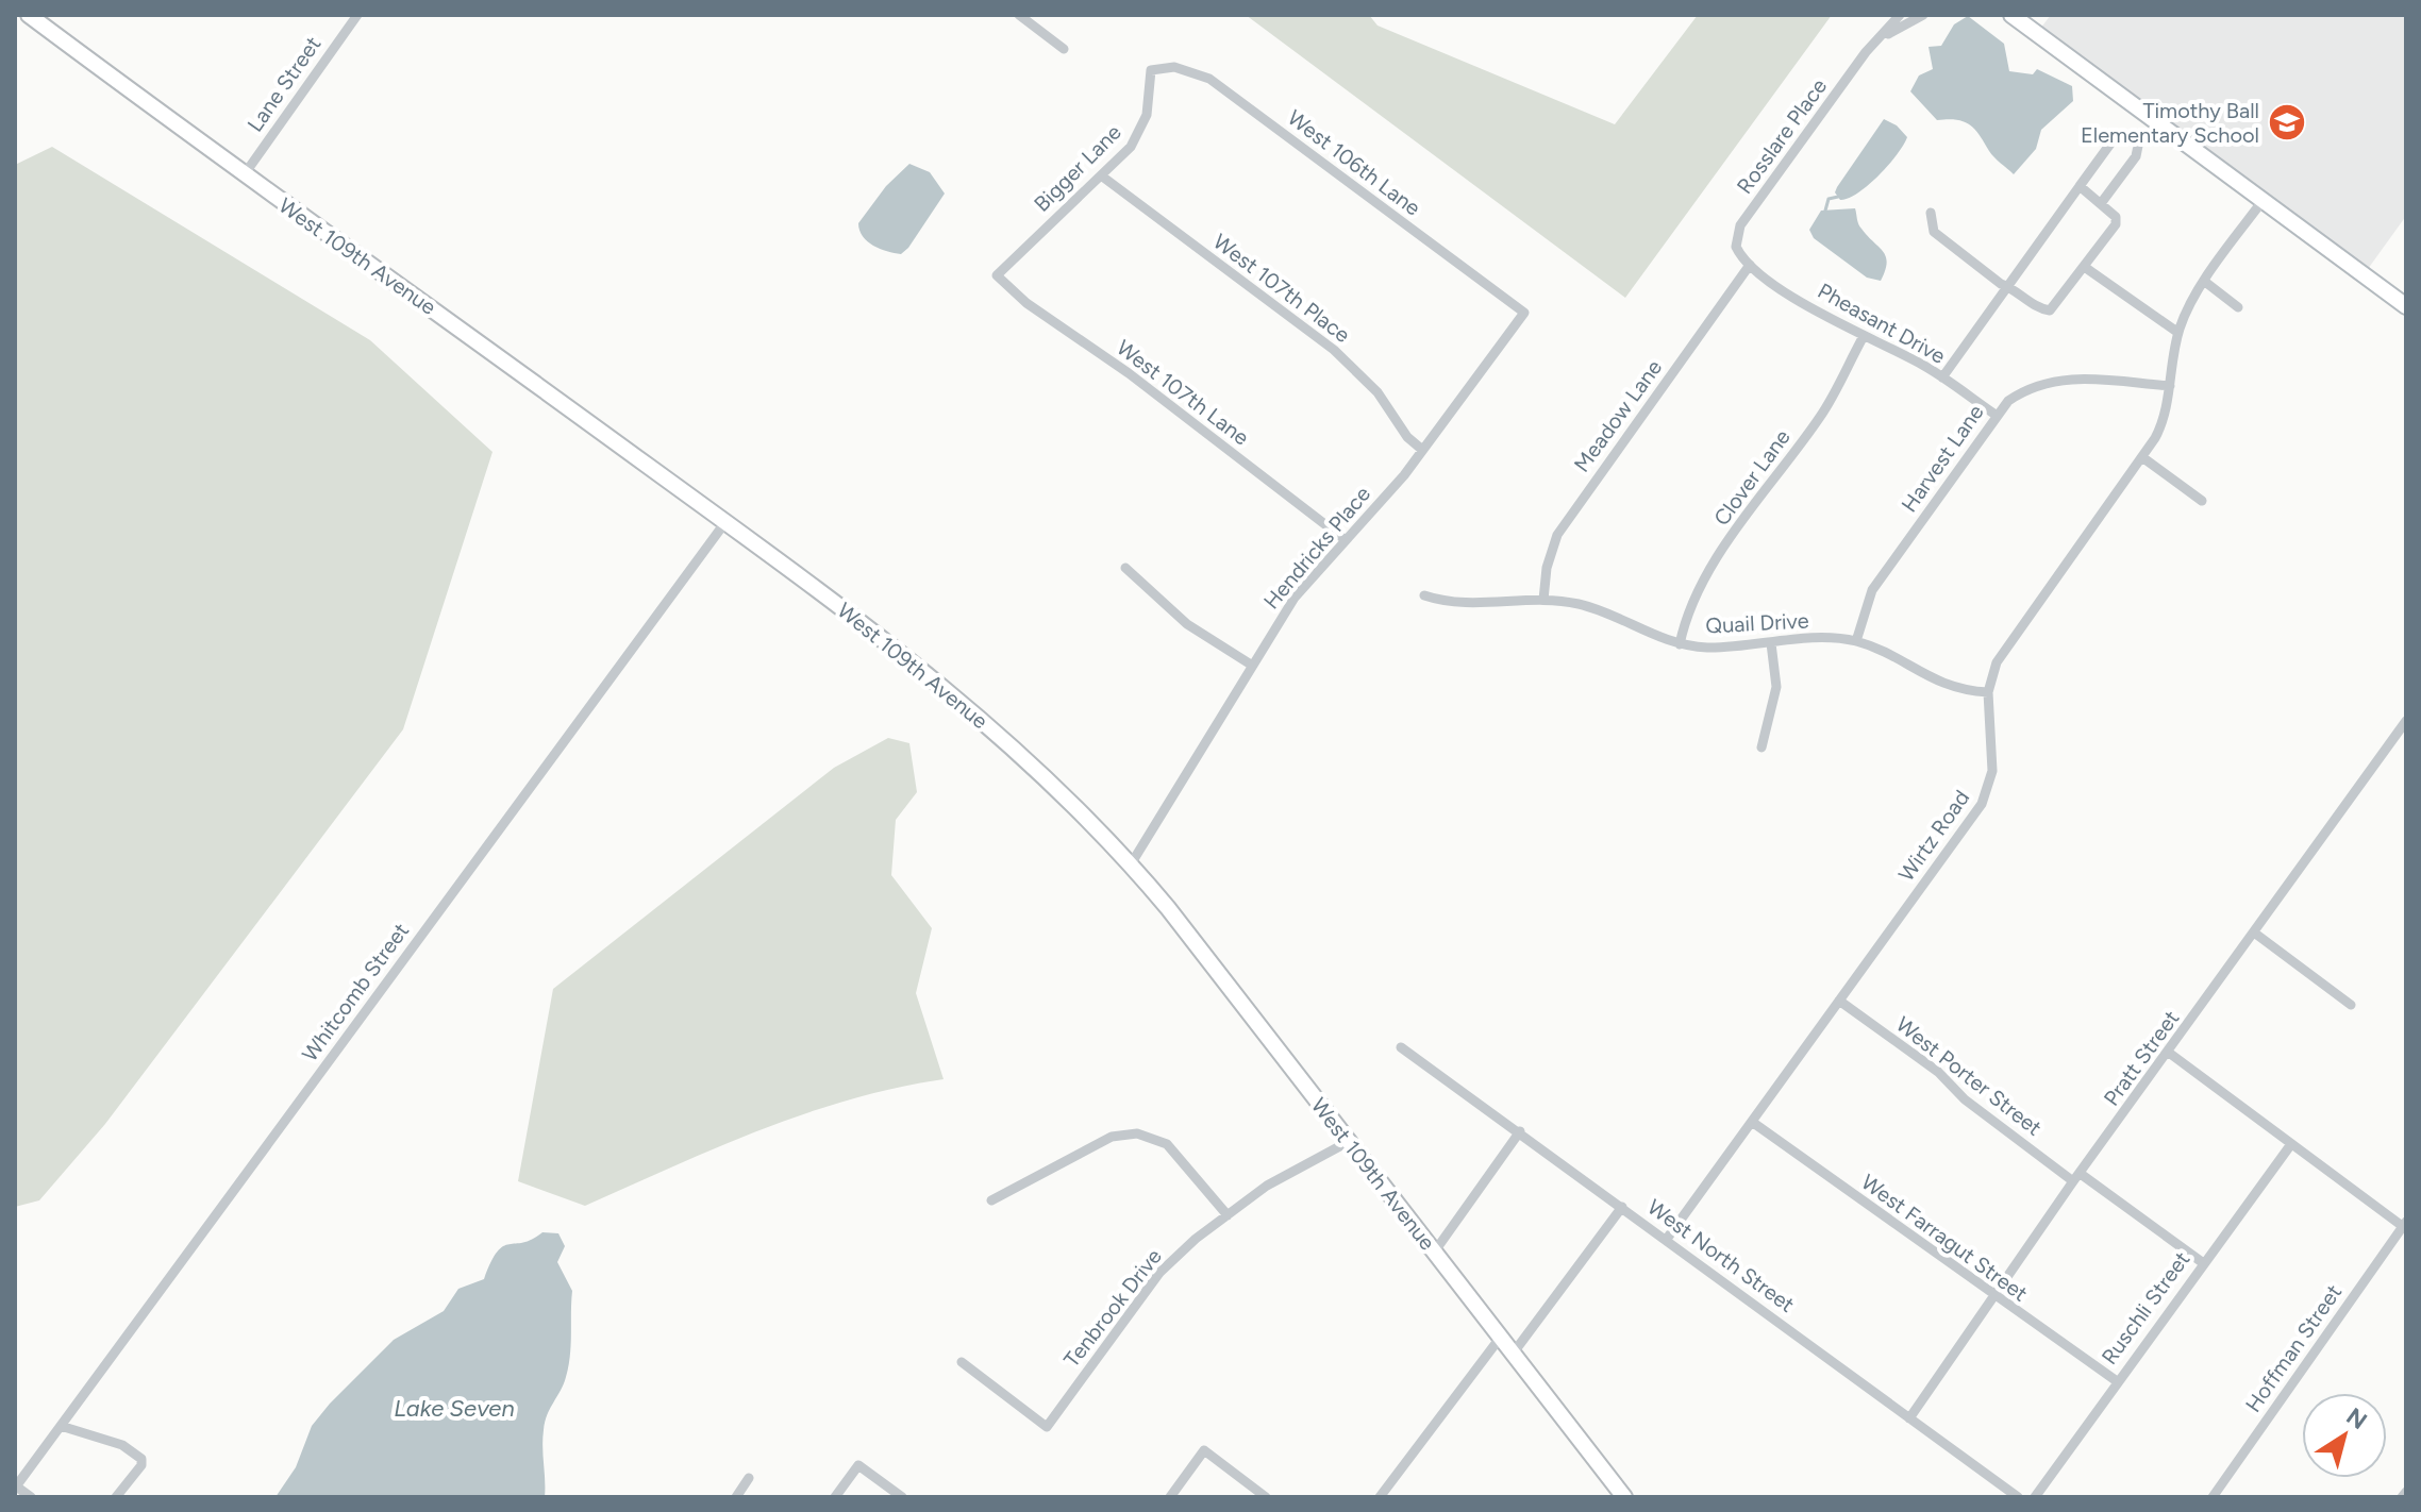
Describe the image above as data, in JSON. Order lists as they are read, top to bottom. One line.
{"streets":{"main road":["West 109th Avenue"],"street":["Lane Street","Rosslare Place","West 106th Lane","Bigger Lane","West 107th Place","Pheasant Drive","West 107th Lane","Meadow Lane","Harvest Lane","Clover Lane","Hendricks Place","Quail Drive","Wirtz Road","Whitcomb Street","Pratt Street","West Porter Street","West Farragut Street","West North Street","Tenbrook Drive","Ruschli Street","Hoffman Street"]},"crossings":[["Lane Street","West 109th Avenue"],["Rosslare Place","Pheasant Drive"],["Rosslare Place","Meadow Lane"],["West 106th Lane","Bigger Lane"],["West 106th Lane","Hendricks Place"],["Bigger Lane","West 107th Place"],["Bigger Lane","West 107th Lane"],["West 109th Avenue","Hendricks Place"],["West 109th Avenue","Whitcomb Street"],["West 109th Avenue","Tenbrook Drive"],["West 107th Place","Hendricks Place"],["Pheasant Drive","Meadow Lane"],["Pheasant Drive","Harvest Lane"],["Pheasant Drive","Clover Lane"],["West 107th Lane","Hendricks Place"],["Meadow Lane","Quail Drive"],["Harvest Lane","Quail Drive"],["Harvest Lane","Wirtz Road"],["Clover Lane","Quail Drive"],["Quail Drive","Wirtz Road"],["Wirtz Road","West Porter Street"],["Wirtz Road","West Farragut Street"],["Wirtz Road","West North Street"],["Pratt Street","West Porter Street"],["Pratt Street","West Farragut Street"],["Pratt Street","West North Street"],["West Porter Street","Ruschli Street"],["West Farragut Street","Ruschli Street"]],"water":["Lake Seven"],"places":{"school or university":["Timothy Ball Elementary School"]},"north":"top right"}
